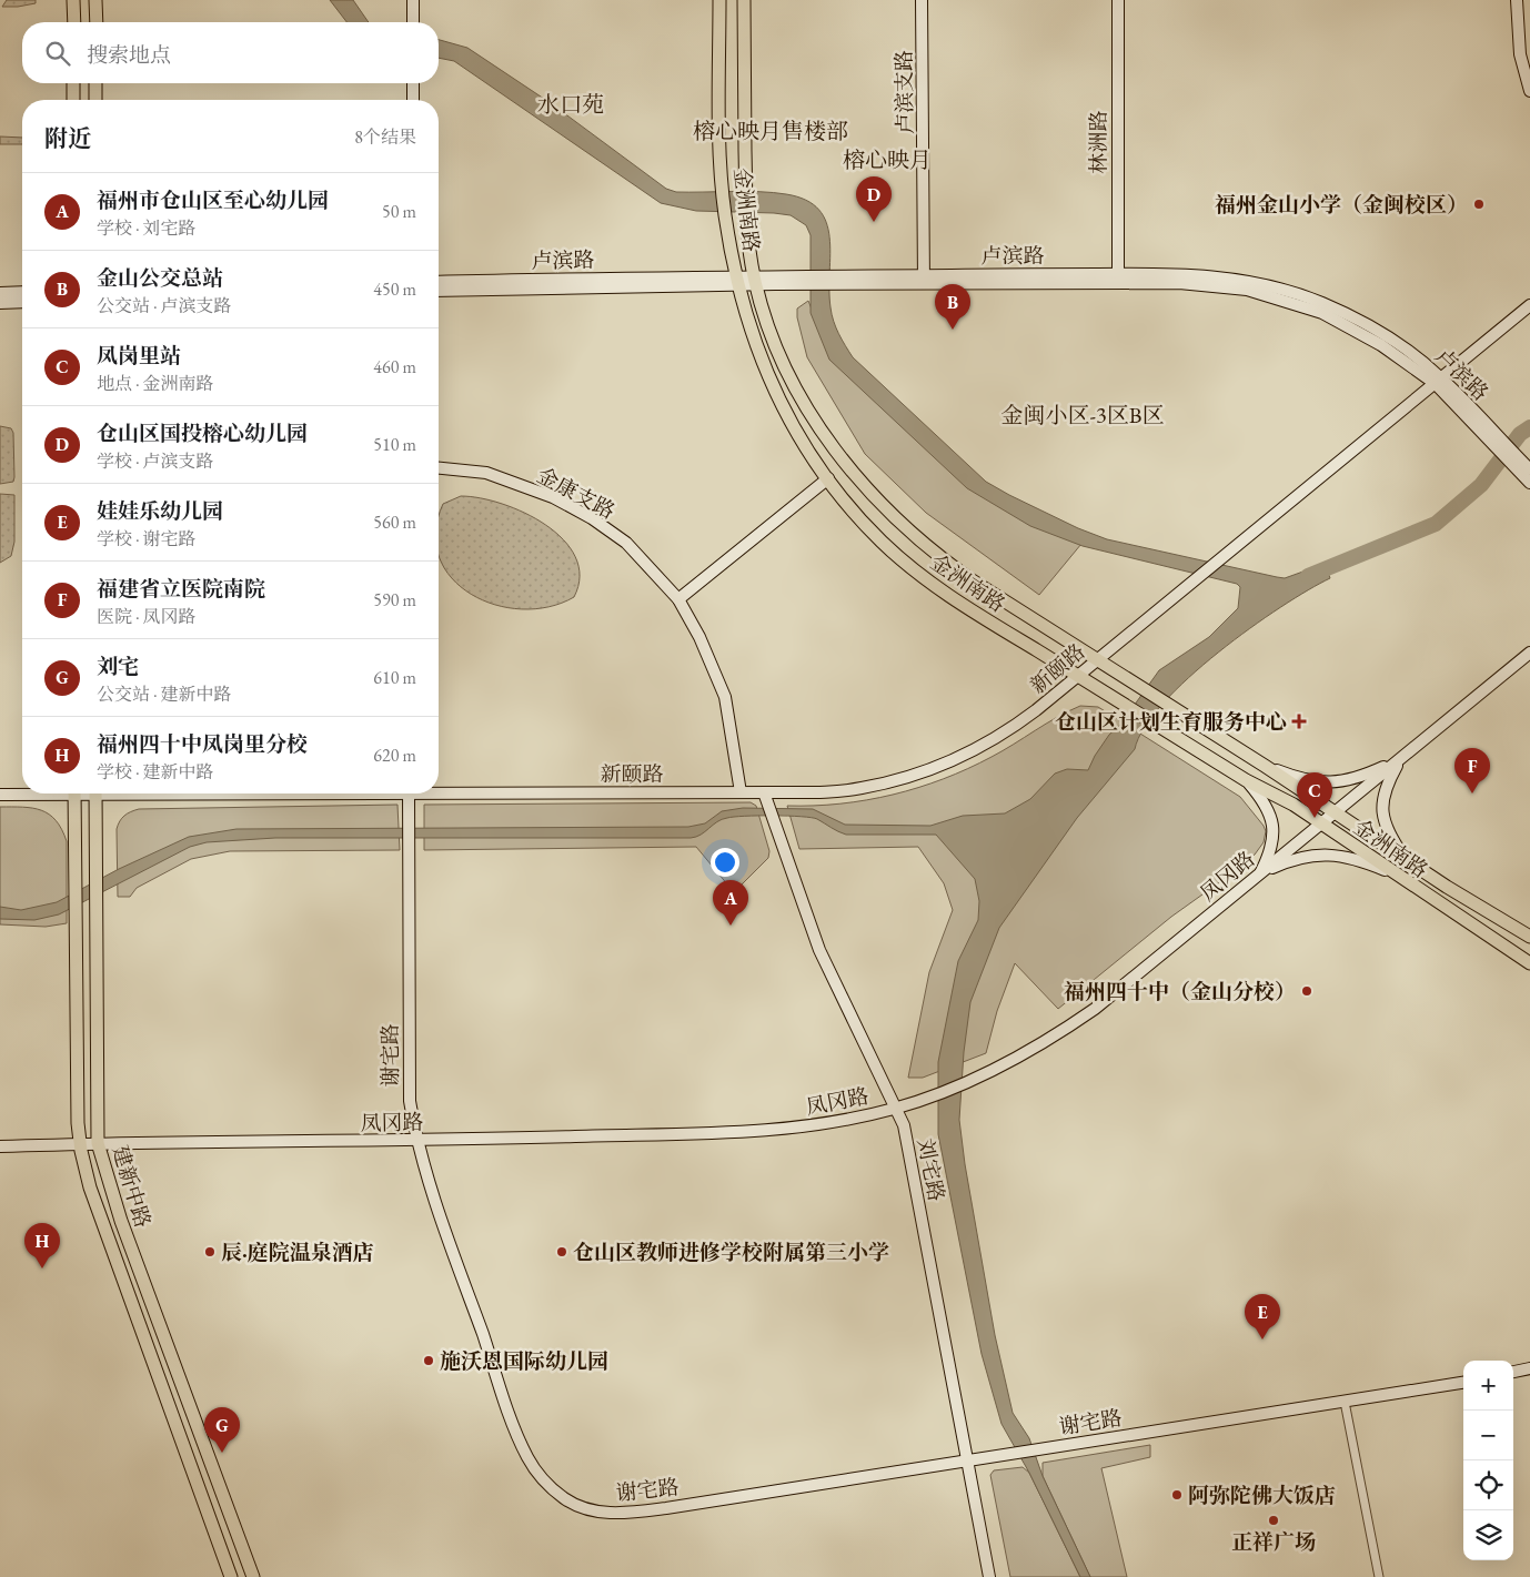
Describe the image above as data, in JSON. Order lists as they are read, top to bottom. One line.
{"streets":{"main road":["金洲南路","建新中路"],"street":["卢滨支路","林洲路","卢滨路","金康支路","新颐路","凤冈路","谢宅路","刘宅路"]},"crossings":[["卢滨支路","卢滨路"],["林洲路","卢滨路"],["金洲南路","卢滨路"],["金洲南路","新颐路"],["金洲南路","凤冈路"],["卢滨路","新颐路"],["金康支路","新颐路"],["新颐路","刘宅路"],["凤冈路","谢宅路"],["凤冈路","刘宅路"],["凤冈路","建新中路"],["谢宅路","刘宅路"]],"districts":["水口苑","榕心映月售楼部","榕心映月","金闽小区-3区B区"],"places":{"other":["福州金山小学（金闽校区）","福州四十中（金山分校）","辰·庭院温泉酒店","仓山区教师进修学校附属第三小学","施沃恩国际幼儿园","阿弥陀佛大饭店","正祥广场"],"health":["仓山区计划生育服务中心"]},"page":{"search":"搜索地点","heading":["附近","8个结果"],"list":[{"mark":"A","name":"福州市仓山区至心幼儿园","note":"学校 · 刘宅路","value":"50 m"},{"mark":"B","name":"金山公交总站","note":"公交站 · 卢滨支路","value":"450 m"},{"mark":"C","name":"凤岗里站","note":"地点 · 金洲南路","value":"460 m"},{"mark":"D","name":"仓山区国投榕心幼儿园","note":"学校 · 卢滨支路","value":"510 m"},{"mark":"E","name":"娃娃乐幼儿园","note":"学校 · 谢宅路","value":"560 m"},{"mark":"F","name":"福建省立医院南院","note":"医院 · 凤冈路","value":"590 m"},{"mark":"G","name":"刘宅","note":"公交站 · 建新中路","value":"610 m"},{"mark":"H","name":"福州四十中凤岗里分校","note":"学校 · 建新中路","value":"620 m"}],"pins":["D","B","F","C","A","H","E","G"],"map_buttons":["+","−"]}}
